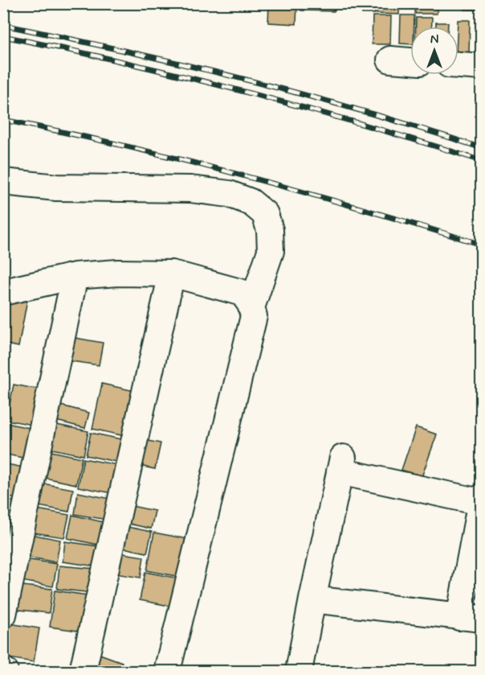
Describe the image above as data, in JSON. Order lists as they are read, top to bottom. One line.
{"north":"top"}
